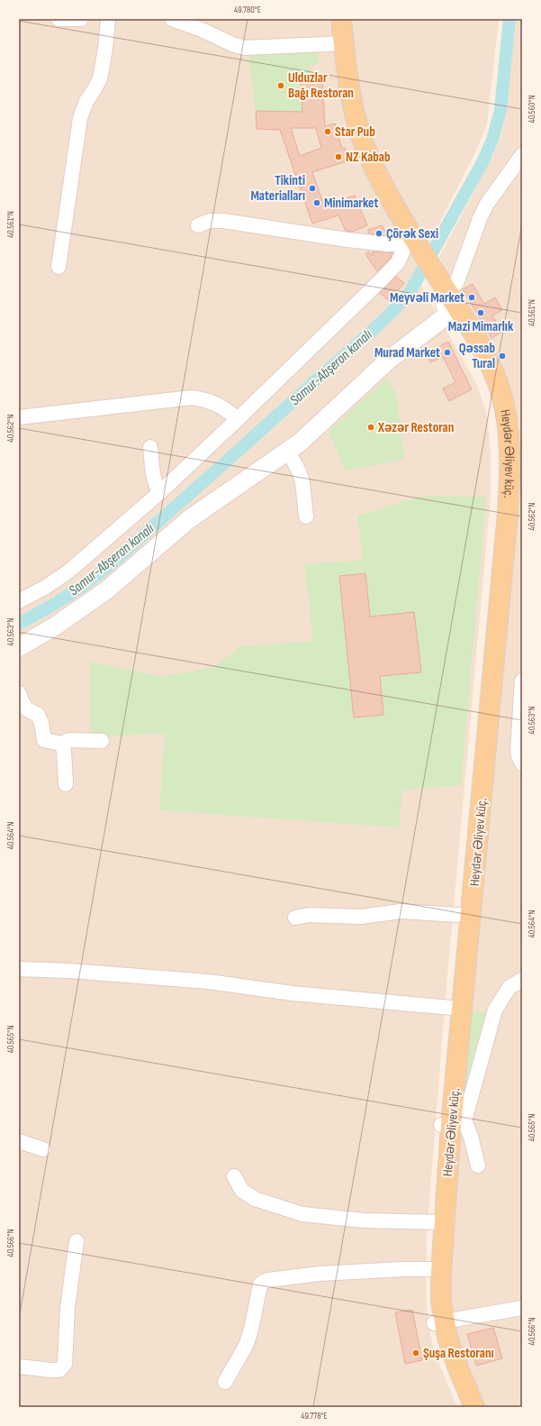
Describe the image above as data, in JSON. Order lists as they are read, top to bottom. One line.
{"streets":{"main road":["Heydər Əliyev küç."]},"water":["Samur-Abşeron kanalı"],"places":["Ulduzlar Bağı Restoran","Star Pub","NZ Kabab","Tikinti Materialları","Minimarket","Çörək Sexi","Meyvəli Market","Mazi Mimarlık","Murad Market","Qəssab Tural","Xəzər Restoran","Şuşa Restoranı"],"coordinates":["49.780°E","40.560°N","40.561°N","40.562°N","40.563°N","40.564°N","40.565°N","40.566°N","49.778°E"]}
